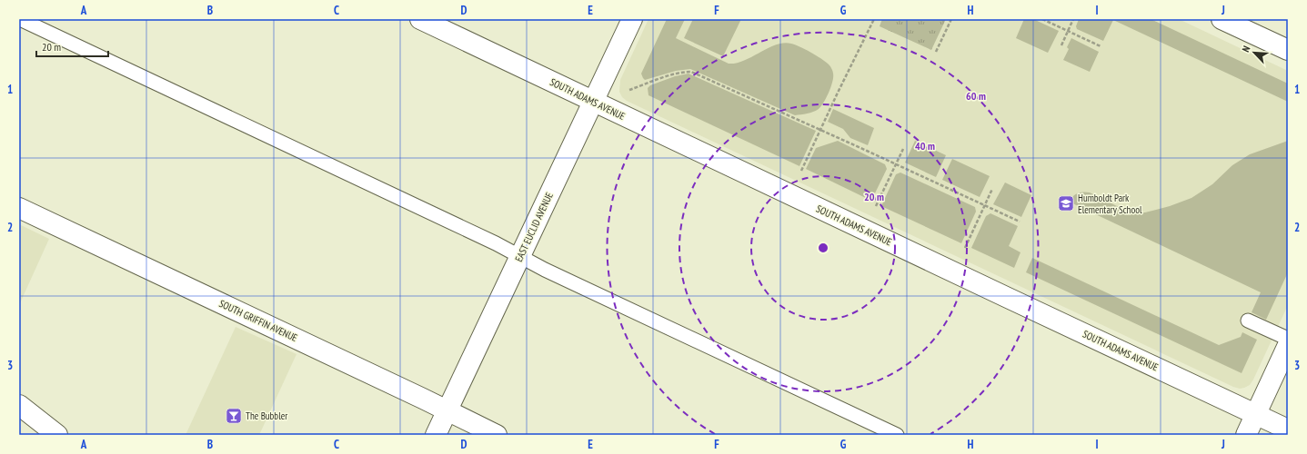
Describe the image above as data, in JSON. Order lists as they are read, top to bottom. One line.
{"streets":{"street":["SOUTH ADAMS AVENUE","EAST EUCLID AVENUE","SOUTH GRIFFIN AVENUE"]},"crossings":[["SOUTH ADAMS AVENUE","EAST EUCLID AVENUE"],["EAST EUCLID AVENUE","SOUTH GRIFFIN AVENUE"]],"places":{"school or university":["Humboldt Park Elementary School"],"bar":["The Bubbler"]},"scale_bar":"20 m","north":"top left","grid":{"columns":["A","B","C","D","E","F","G","H","I","J"],"rows":["1","2","3"]},"rings":["60 m","40 m","20 m"]}
